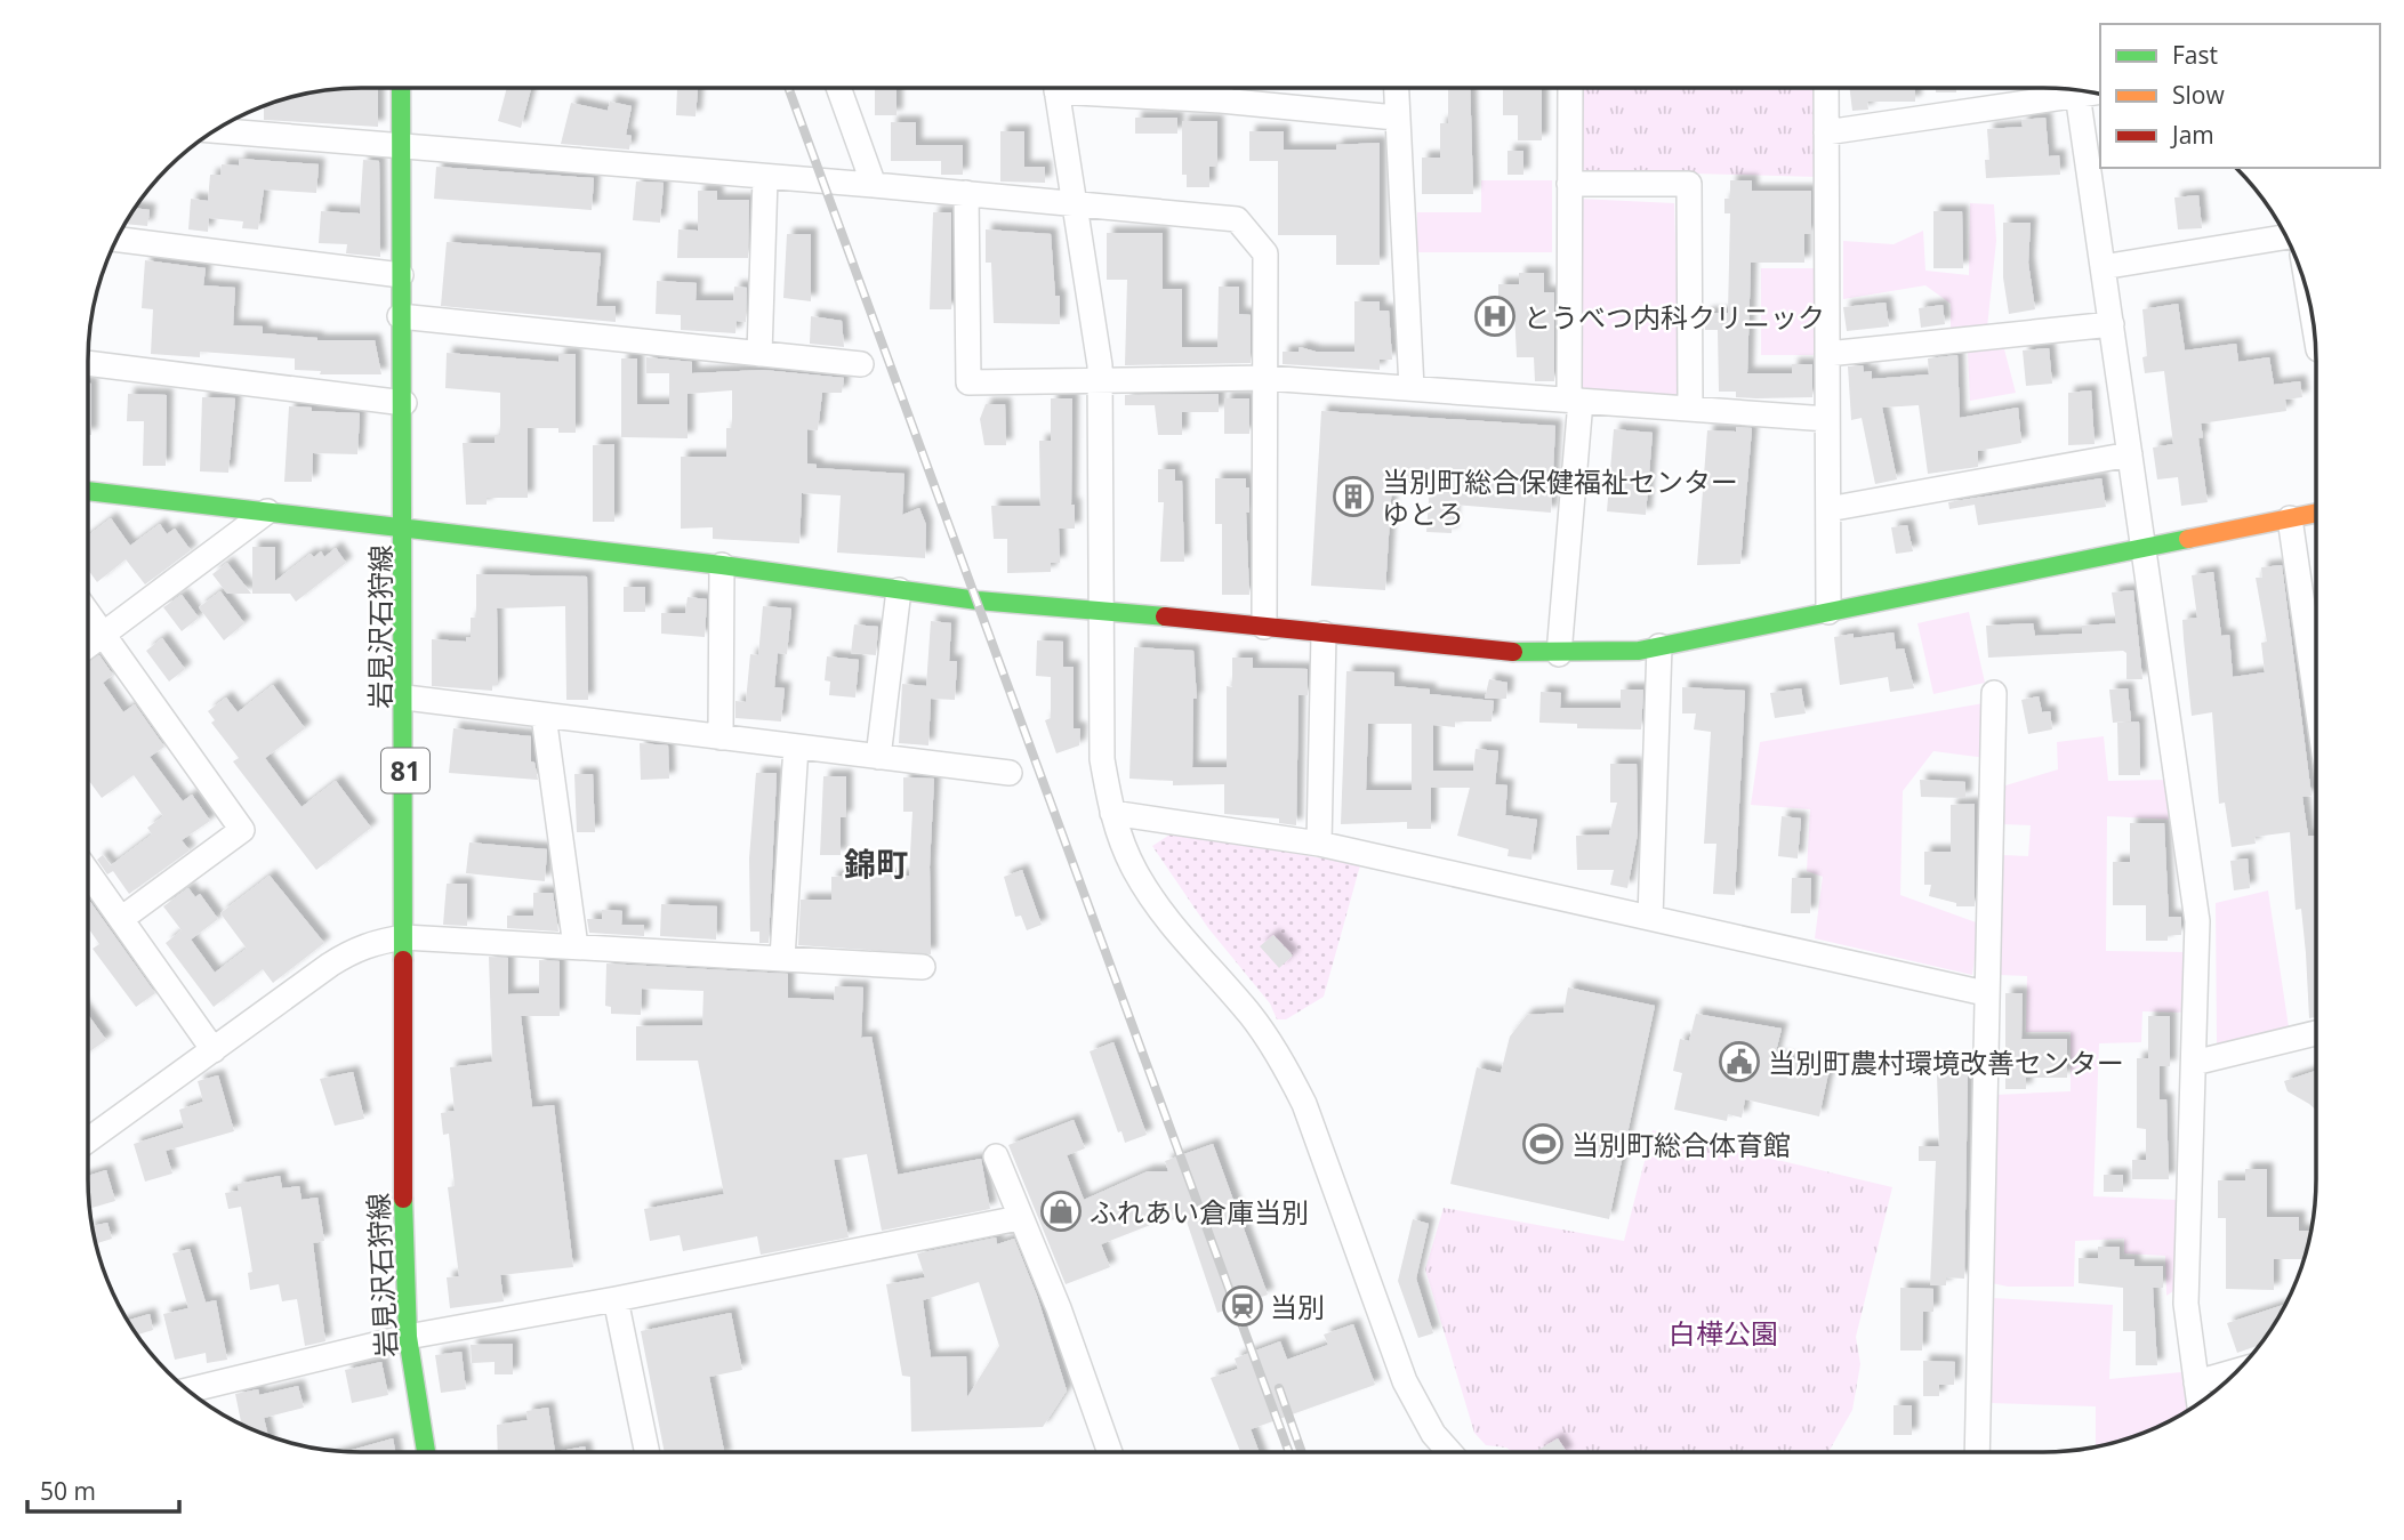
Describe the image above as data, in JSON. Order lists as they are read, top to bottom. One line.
{"streets":{"street":["岩見沢石狩線","81"]},"districts":["錦町"],"parks":["白樺公園"],"places":{"hospital":["とうべつ内科クリニック"],"building":["当別町総合保健福祉センター ゆとろ"],"public building":["当別町農村環境改善センター"],"sports":["当別町総合体育館"],"shop":["ふれあい倉庫当別"],"station":["当別"]},"legend":["Fast","Slow","Jam"],"scale_bar":"50 m"}
